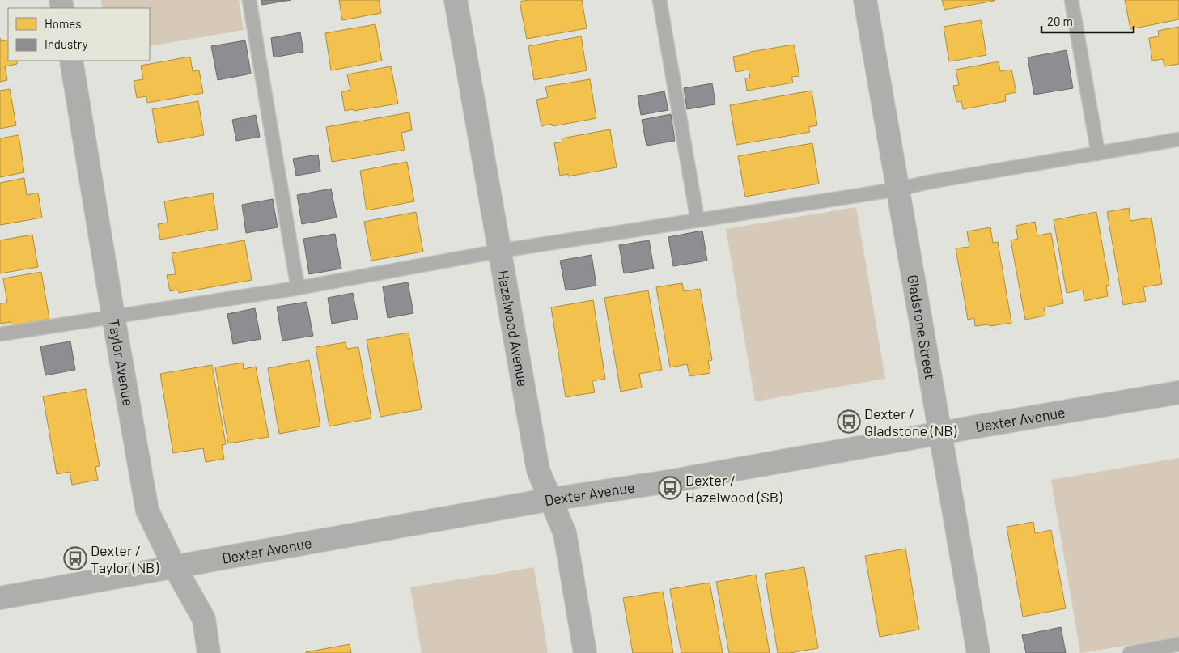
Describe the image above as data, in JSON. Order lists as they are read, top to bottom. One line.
{"streets":{"street":["Gladstone Street","Hazelwood Avenue","Taylor Avenue","Dexter Avenue"]},"crossings":[["Gladstone Street","Dexter Avenue"],["Hazelwood Avenue","Dexter Avenue"],["Taylor Avenue","Dexter Avenue"]],"places":{"bus stop":["Dexter / Gladstone (NB)","Dexter / Hazelwood (SB)","Dexter / Taylor (NB)"]},"legend":["Homes","Industry"],"scale_bar":"20 m"}
